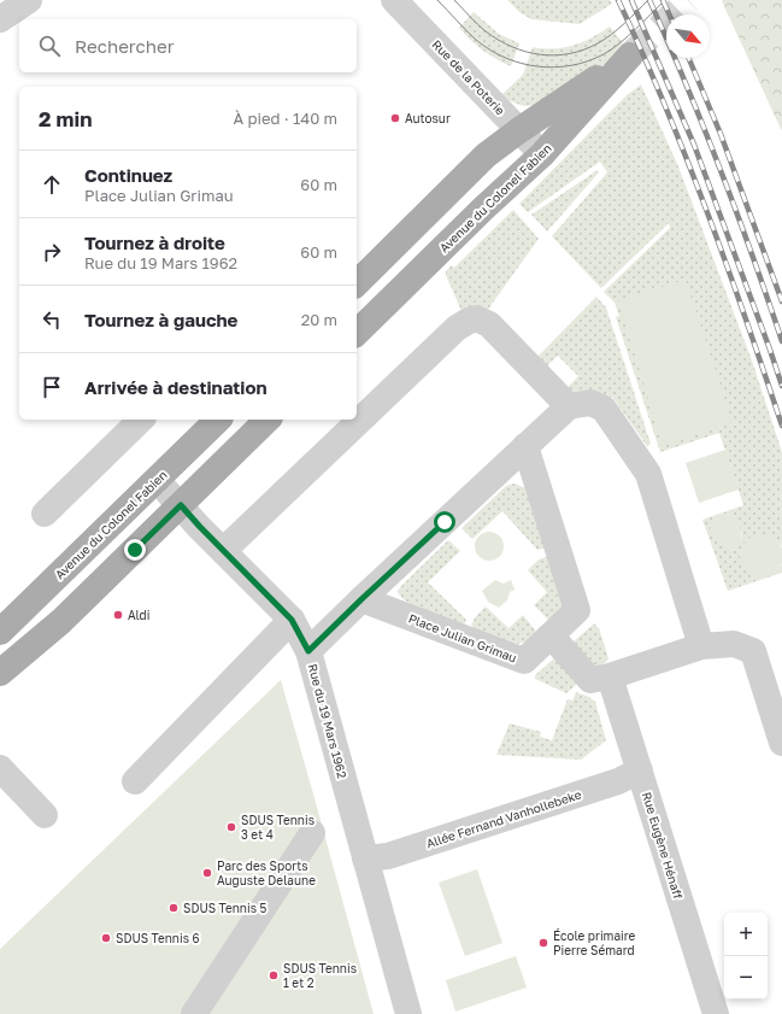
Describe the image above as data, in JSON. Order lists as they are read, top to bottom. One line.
{"streets":{"main road":["Avenue du Colonel Fabien"],"street":["Rue de la Poterie","Place Julian Grimau","Rue du 19 Mars 1962","Allée Fernand Vanhollebeke","Rue Eugène Hénaff"]},"crossings":[["Rue de la Poterie","Avenue du Colonel Fabien"],["Avenue du Colonel Fabien","Rue du 19 Mars 1962"],["Rue du 19 Mars 1962","Allée Fernand Vanhollebeke"],["Allée Fernand Vanhollebeke","Rue Eugène Hénaff"]],"places":["Autosur","Aldi","SDUS Tennis 3 et 4","Parc des Sports Auguste Delaune","SDUS Tennis 5","SDUS Tennis 6","École primaire Pierre Sémard","SDUS Tennis 1 et 2"],"north":"bottom right","page":{"search":"Rechercher","heading":["2 min","À pied · 140 m"],"list":[["Continuez","Place Julian Grimau","60 m"],["Tournez à droite","Rue du 19 Mars 1962","60 m"],["Tournez à gauche","20 m"],"Arrivée à destination"],"map_buttons":["+","−"]}}
